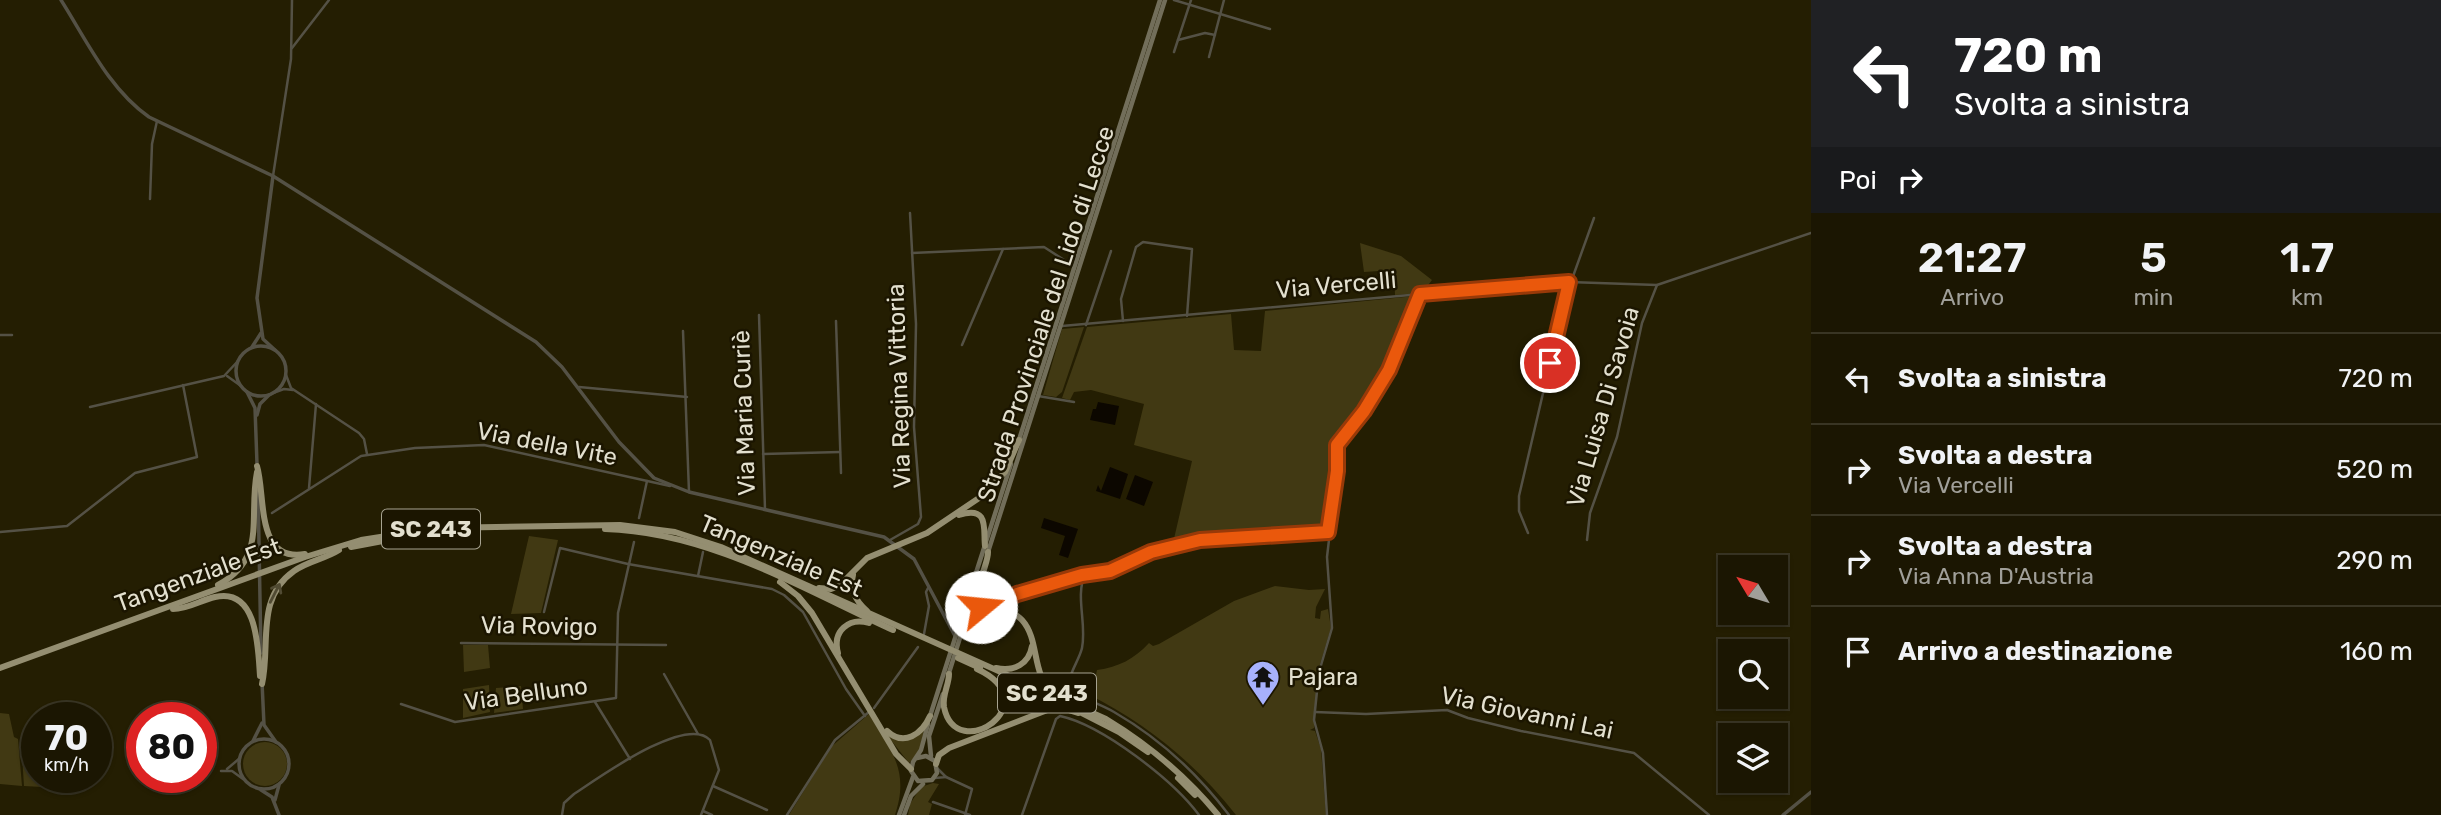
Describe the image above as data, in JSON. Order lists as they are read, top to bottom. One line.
{"streets":{"highway":["SC 243","Tangenziale Est"],"main road":["Strada Provinciale del Lido di Lecce"],"street":["Via Vercelli","Via Regina Vittoria","Via Luisa Di Savoia","Via Maria Curiè","Via della Vite","Via Rovigo","Via Belluno","Via Giovanni Lai"]},"crossings":[["Via Vercelli","Strada Provinciale del Lido di Lecce"],["Via Vercelli","Via Luisa Di Savoia"],["Via Rovigo","Via Belluno"]],"places":{"temple":["Pajara"]},"north":"top left","page":{"turn":["720 m","Svolta a sinistra"],"then":"Poi","eta":["21:27","Arrivo","5","min","1.7","km"],"list":[{"name":"Svolta a sinistra","value":"720 m"},{"name":"Svolta a destra","note":"Via Vercelli","value":"520 m"},{"name":"Svolta a destra","note":"Via Anna D'Austria","value":"290 m"},{"name":"Arrivo a destinazione","value":"160 m"}],"speed":"70 km/h","limit":"80"}}
